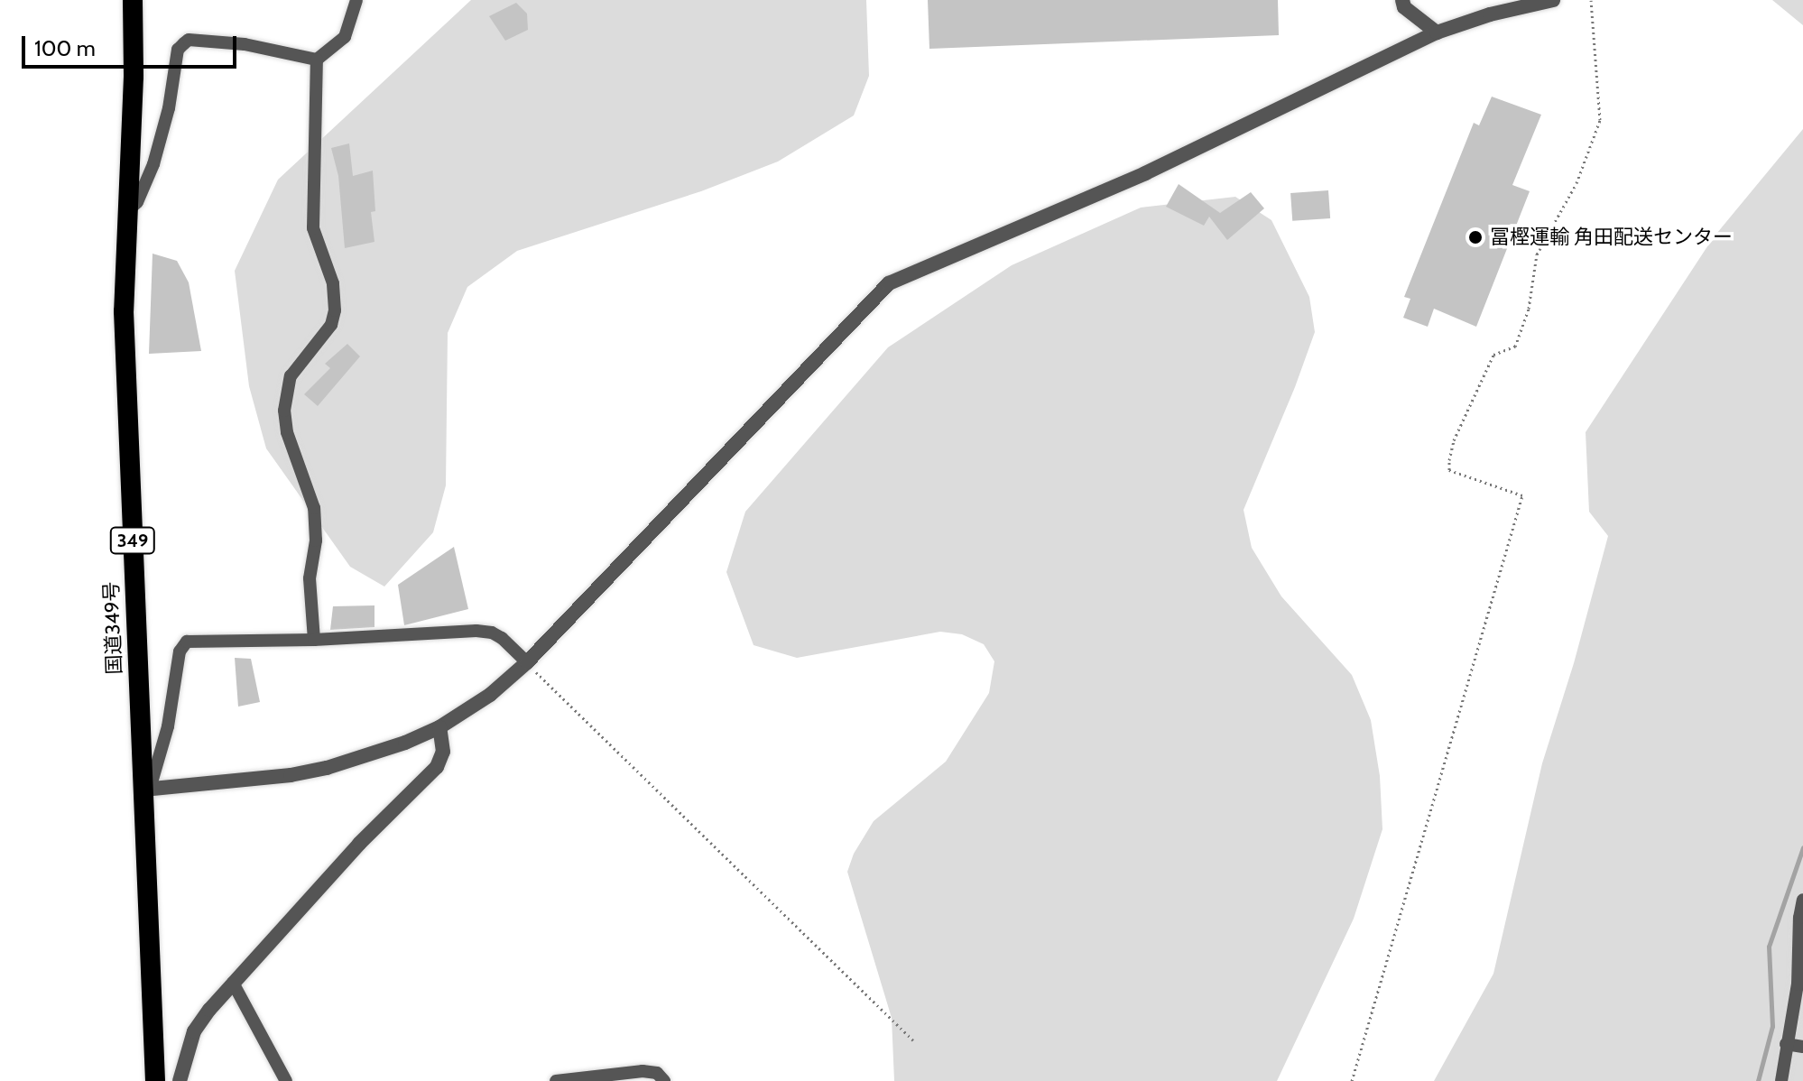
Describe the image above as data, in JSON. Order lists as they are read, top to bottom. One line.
{"streets":{"highway":["349","国道349号"]},"places":["冨樫運輸 角田配送センター"],"scale_bar":"100 m"}
